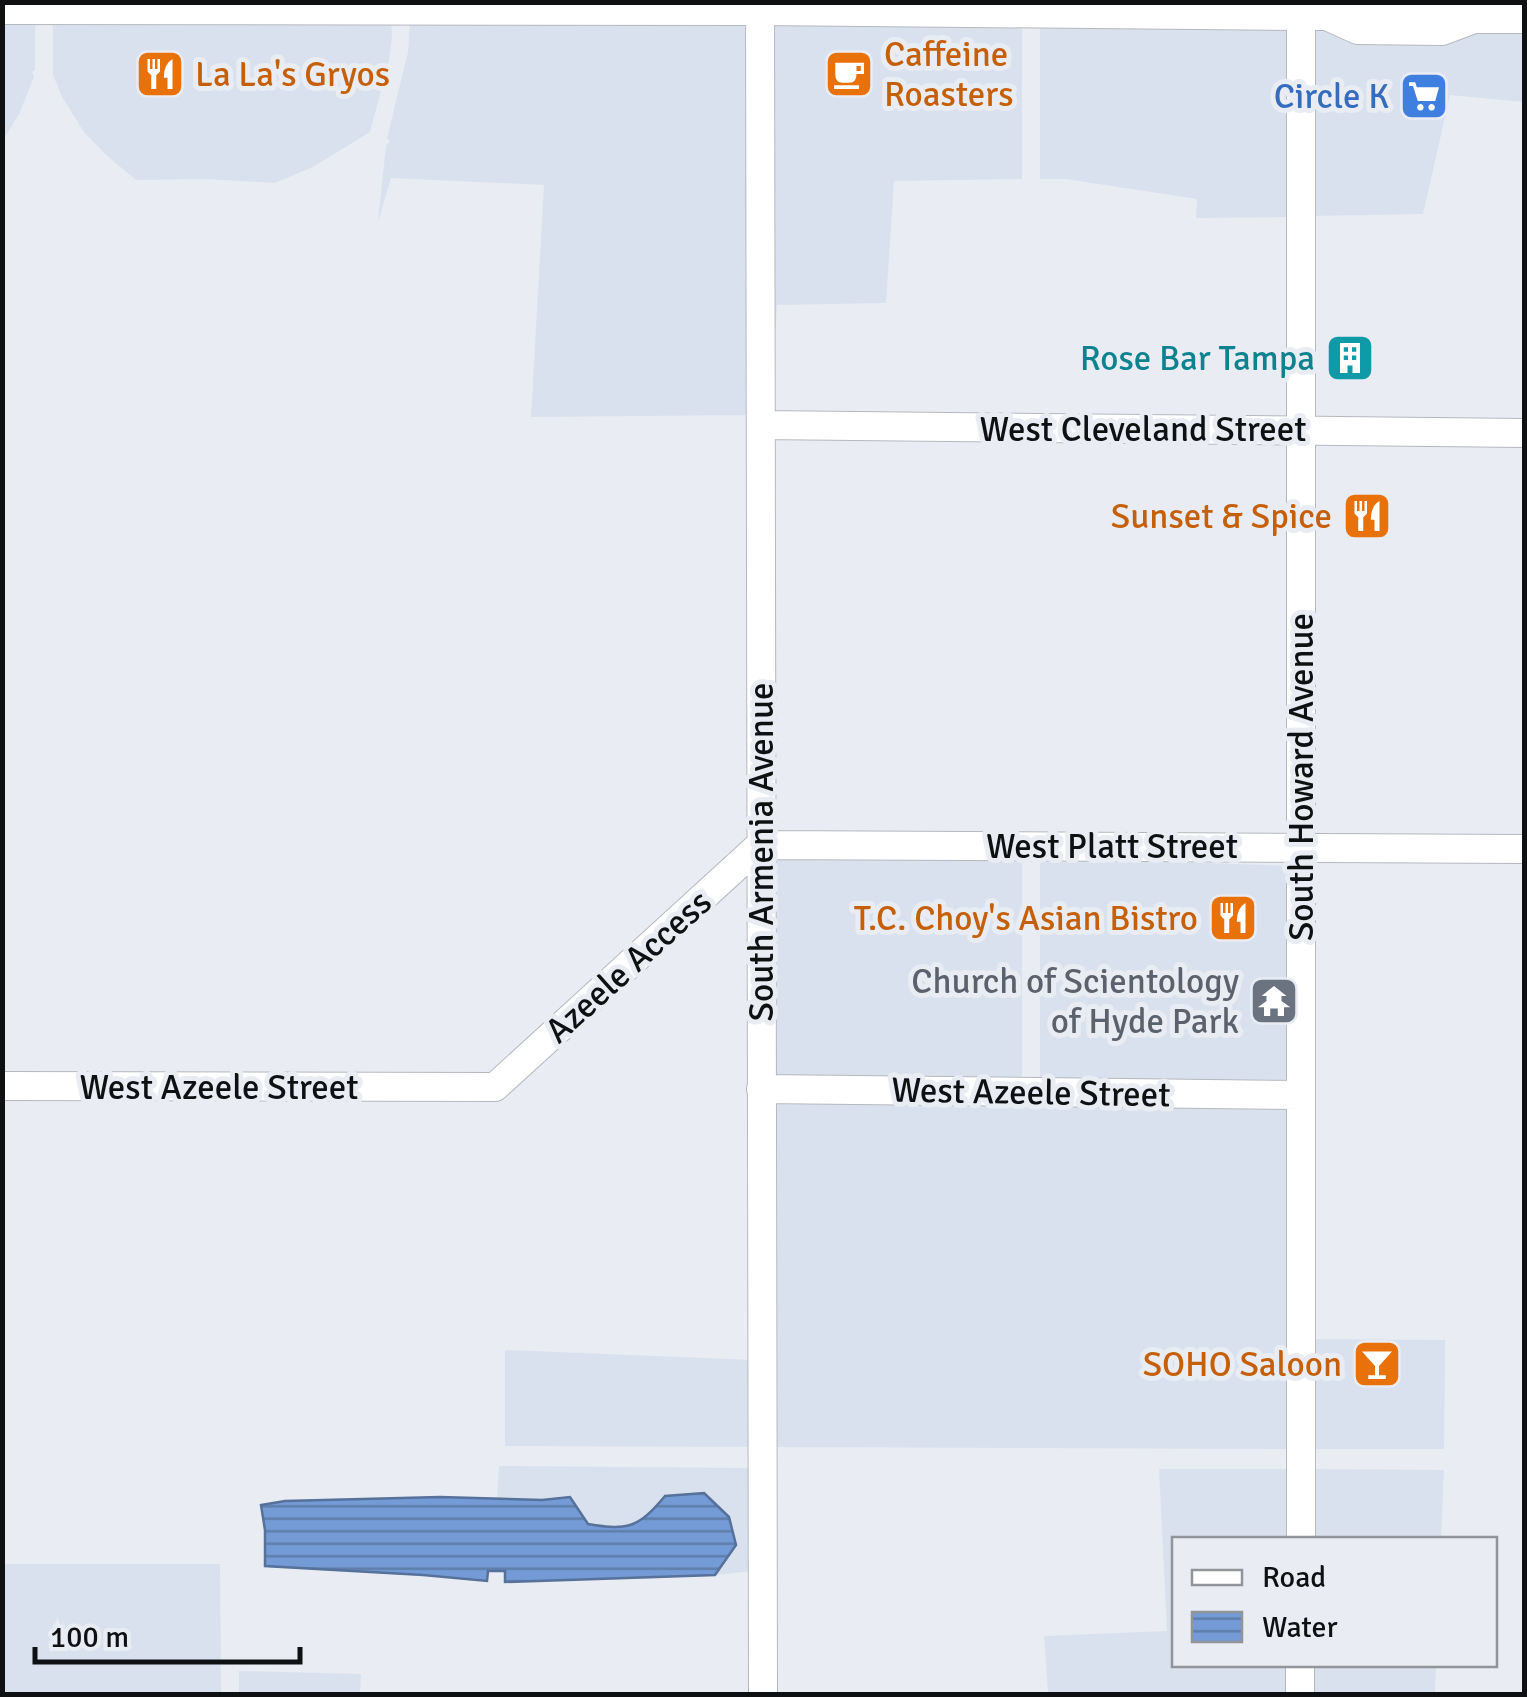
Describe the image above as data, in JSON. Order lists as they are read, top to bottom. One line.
{"streets":{"main road":["West Cleveland Street","South Howard Avenue","West Platt Street","South Armenia Avenue","Azeele Access","West Azeele Street"]},"crossings":[["West Cleveland Street","South Howard Avenue"],["West Cleveland Street","South Armenia Avenue"],["South Howard Avenue","West Platt Street"],["South Howard Avenue","West Azeele Street"],["West Platt Street","South Armenia Avenue"],["West Platt Street","Azeele Access"],["South Armenia Avenue","Azeele Access"],["South Armenia Avenue","West Azeele Street"],["Azeele Access","West Azeele Street"]],"places":{"restaurant":["La La's Gryos","Sunset & Spice","T.C. Choy's Asian Bistro"],"cafe":["Caffeine Roasters"],"supermarket":["Circle K"],"building":["Rose Bar Tampa"],"temple":["Church of Scientology of Hyde Park"],"bar":["SOHO Saloon"]},"legend":["Road","Water"],"scale_bar":"100 m"}
